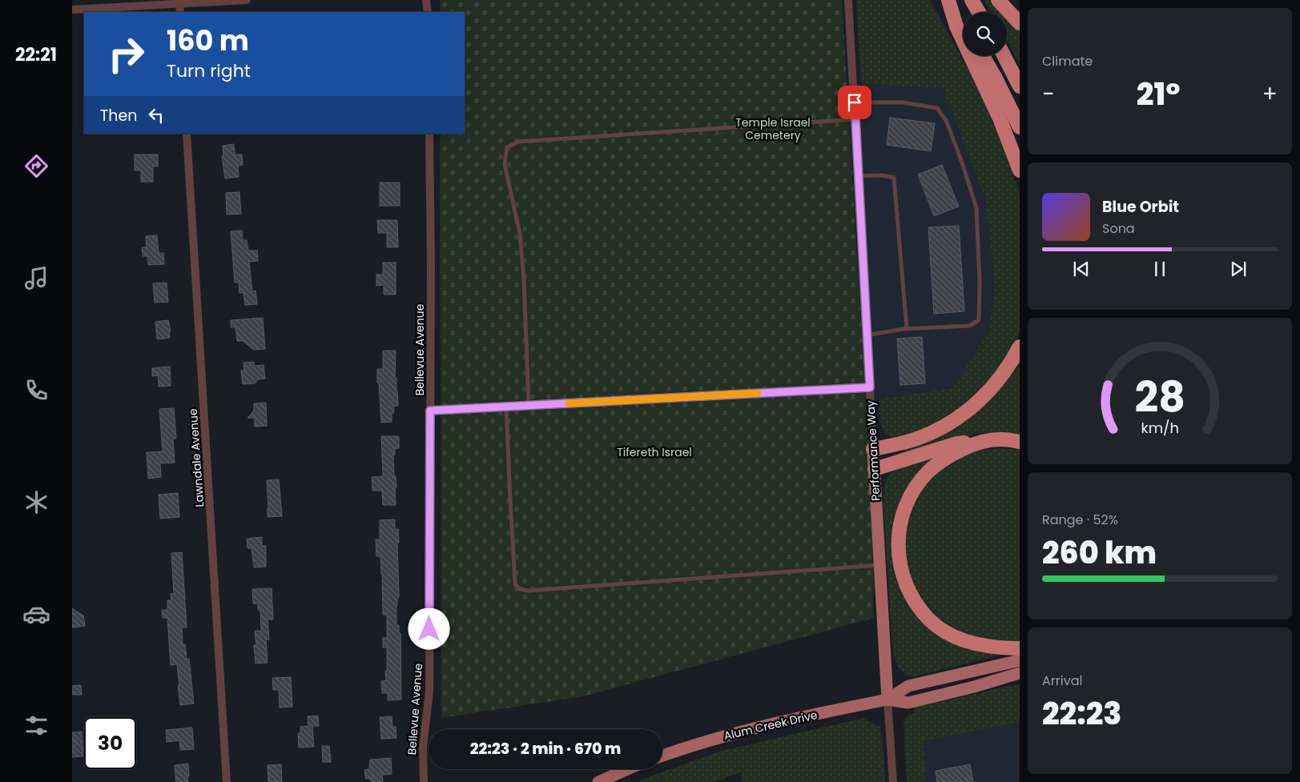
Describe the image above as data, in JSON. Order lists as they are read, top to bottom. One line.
{"streets":{"main road":["Performance Way","Alum Creek Drive"],"street":["Bellevue Avenue","Lawndale Avenue"]},"crossings":[["Performance Way","Alum Creek Drive"]],"parks":["Temple Israel Cemetery","Tifereth Israel"],"page":{"tabs":"22:21","tile":["Climate",["Range · 52%","260 km"],["Arrival","22:23"]],"turn":["160 m","Turn right"],"heat":["−","21°","+"],"then":"Then","song":["Blue Orbit","Sona"],"limit":"30","trip":"22:23 · 2 min · 670 m","gauge":["28","km/h"]}}
